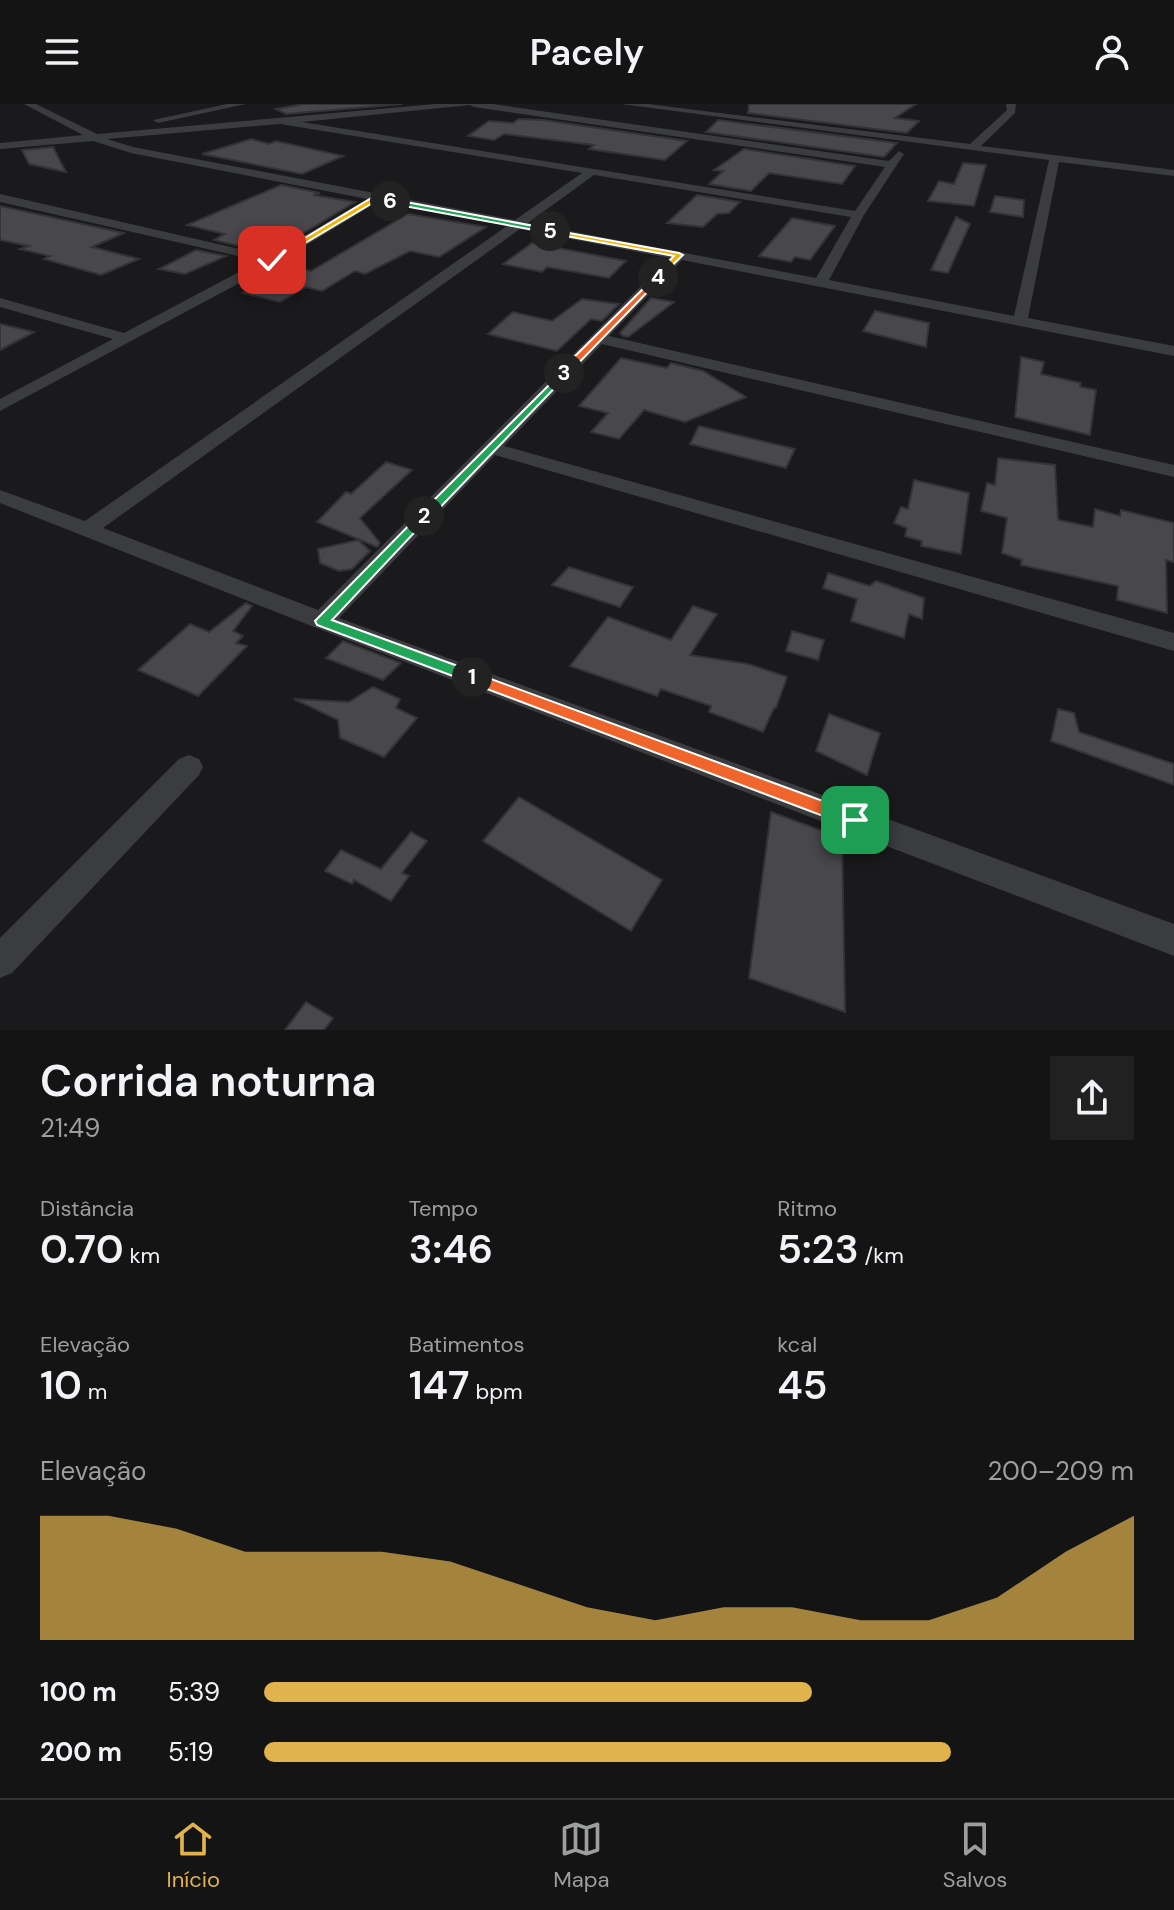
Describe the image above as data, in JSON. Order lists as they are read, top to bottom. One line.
{"page":{"header":"Pacely","pins":["6","5","4","3","2","1"],"heading":["Corrida noturna","21:49"],"stats":[["Distância","0.70 km"],["Tempo","3:46"],["Ritmo","5:23 /km"],["Elevação","10 m"],["Batimentos","147 bpm"],["kcal","45"]],"chart":["Elevação","200–209 m"],"list":[{"name":"100 m","note":"5:39"},{"name":"200 m","note":"5:19"}],"tabs":["Início","Mapa","Salvos"]}}
